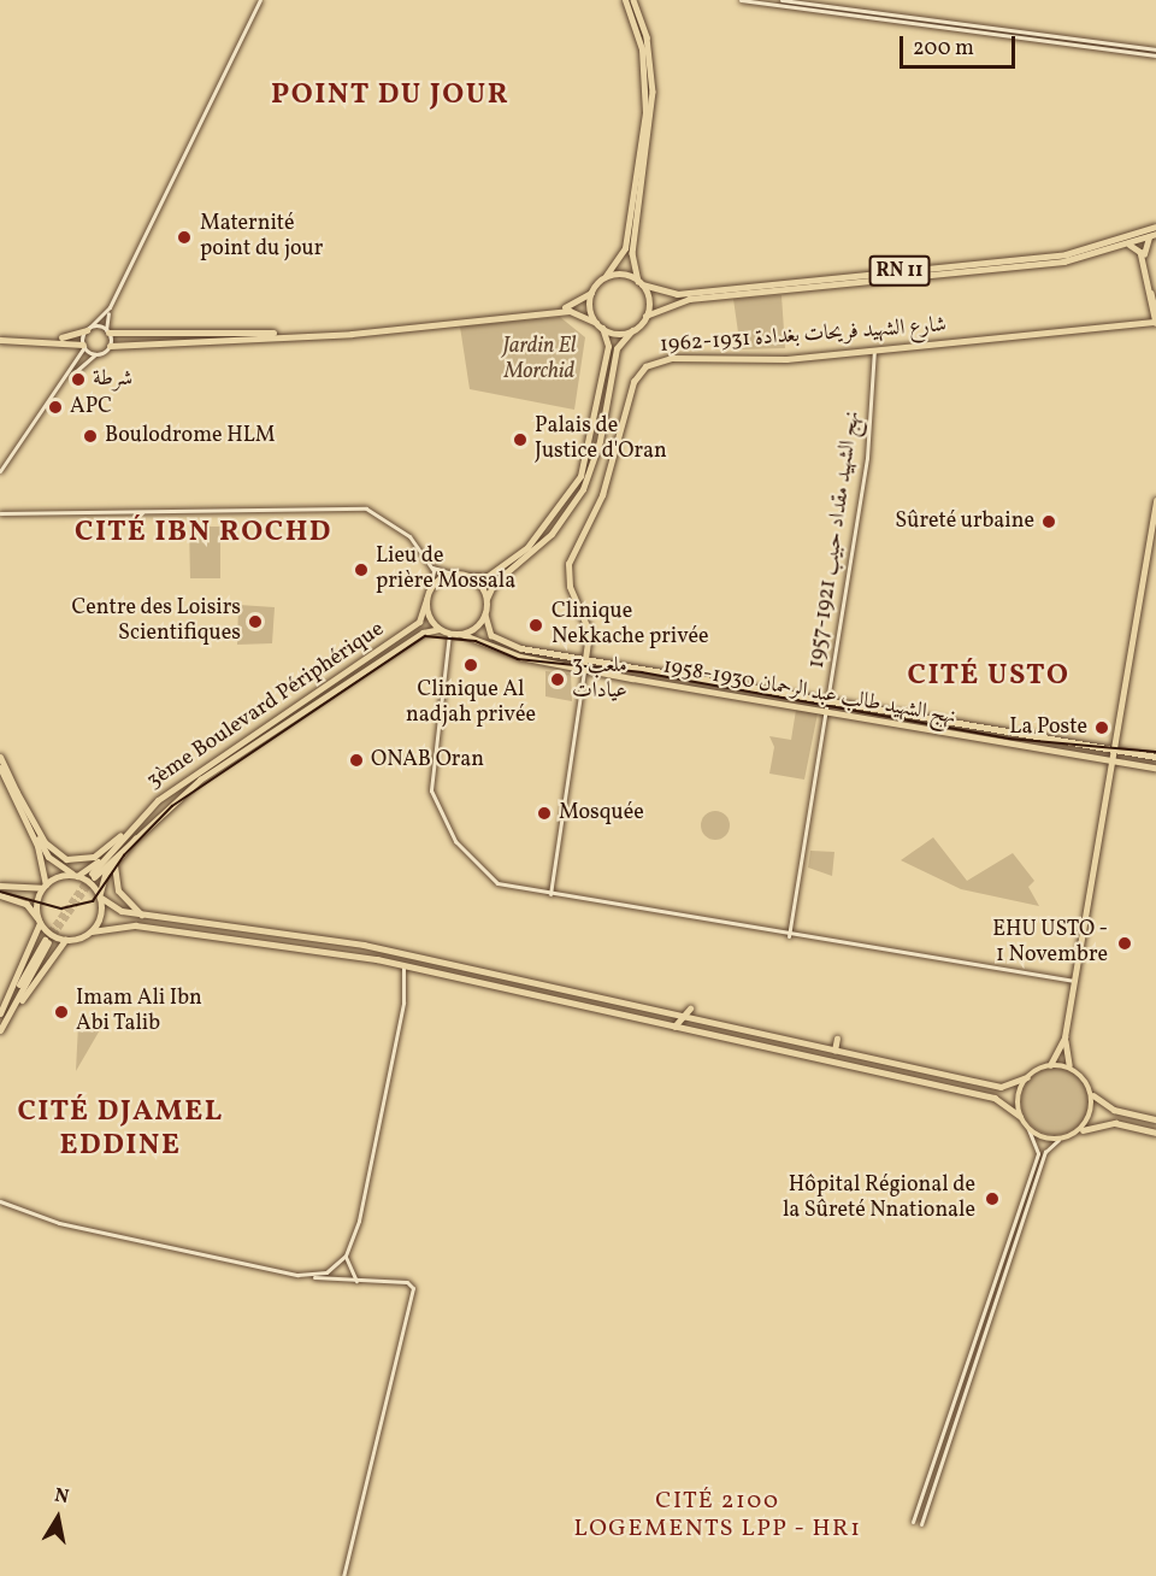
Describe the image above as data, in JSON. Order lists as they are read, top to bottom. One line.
{"streets":{"highway":["RN 11","3ème Boulevard Périphérique"],"main road":["شارع الشهيد فريحات بغدادة 1931-1962","نهج الشهيد طالب عبد الرحمان 1930-1958"],"street":["نهج الشهيد مقداد حبيب 1921-1957"]},"crossings":[["شارع الشهيد فريحات بغدادة 1931-1962","نهج الشهيد مقداد حبيب 1921-1957"],["شارع الشهيد فريحات بغدادة 1931-1962","نهج الشهيد طالب عبد الرحمان 1930-1958"],["نهج الشهيد مقداد حبيب 1921-1957","نهج الشهيد طالب عبد الرحمان 1930-1958"],["نهج الشهيد طالب عبد الرحمان 1930-1958","3ème Boulevard Périphérique"]],"districts":["POINT DU JOUR","CITÉ IBN ROCHD","CITÉ USTO","CITÉ DJAMEL EDDINE","CITÉ 2100 LOGEMENTS LPP - HR1"],"parks":["Jardin El Morchid"],"places":["Maternité point du jour","شرطة","APC","Boulodrome HLM","Palais de Justice d'Oran","Sûreté urbaine","Lieu de prière Mossala","Centre des Loisirs Scientifiques","Clinique Nekkache privée","Clinique Al nadjah privée","ملعب 3 عيادات","La Poste","ONAB Oran","Mosquée","EHU USTO - 1 Novembre","Imam Ali Ibn Abi Talib","Hôpital Régional de la Sûreté Nnationale"],"scale_bar":"200 m","north":"top"}
